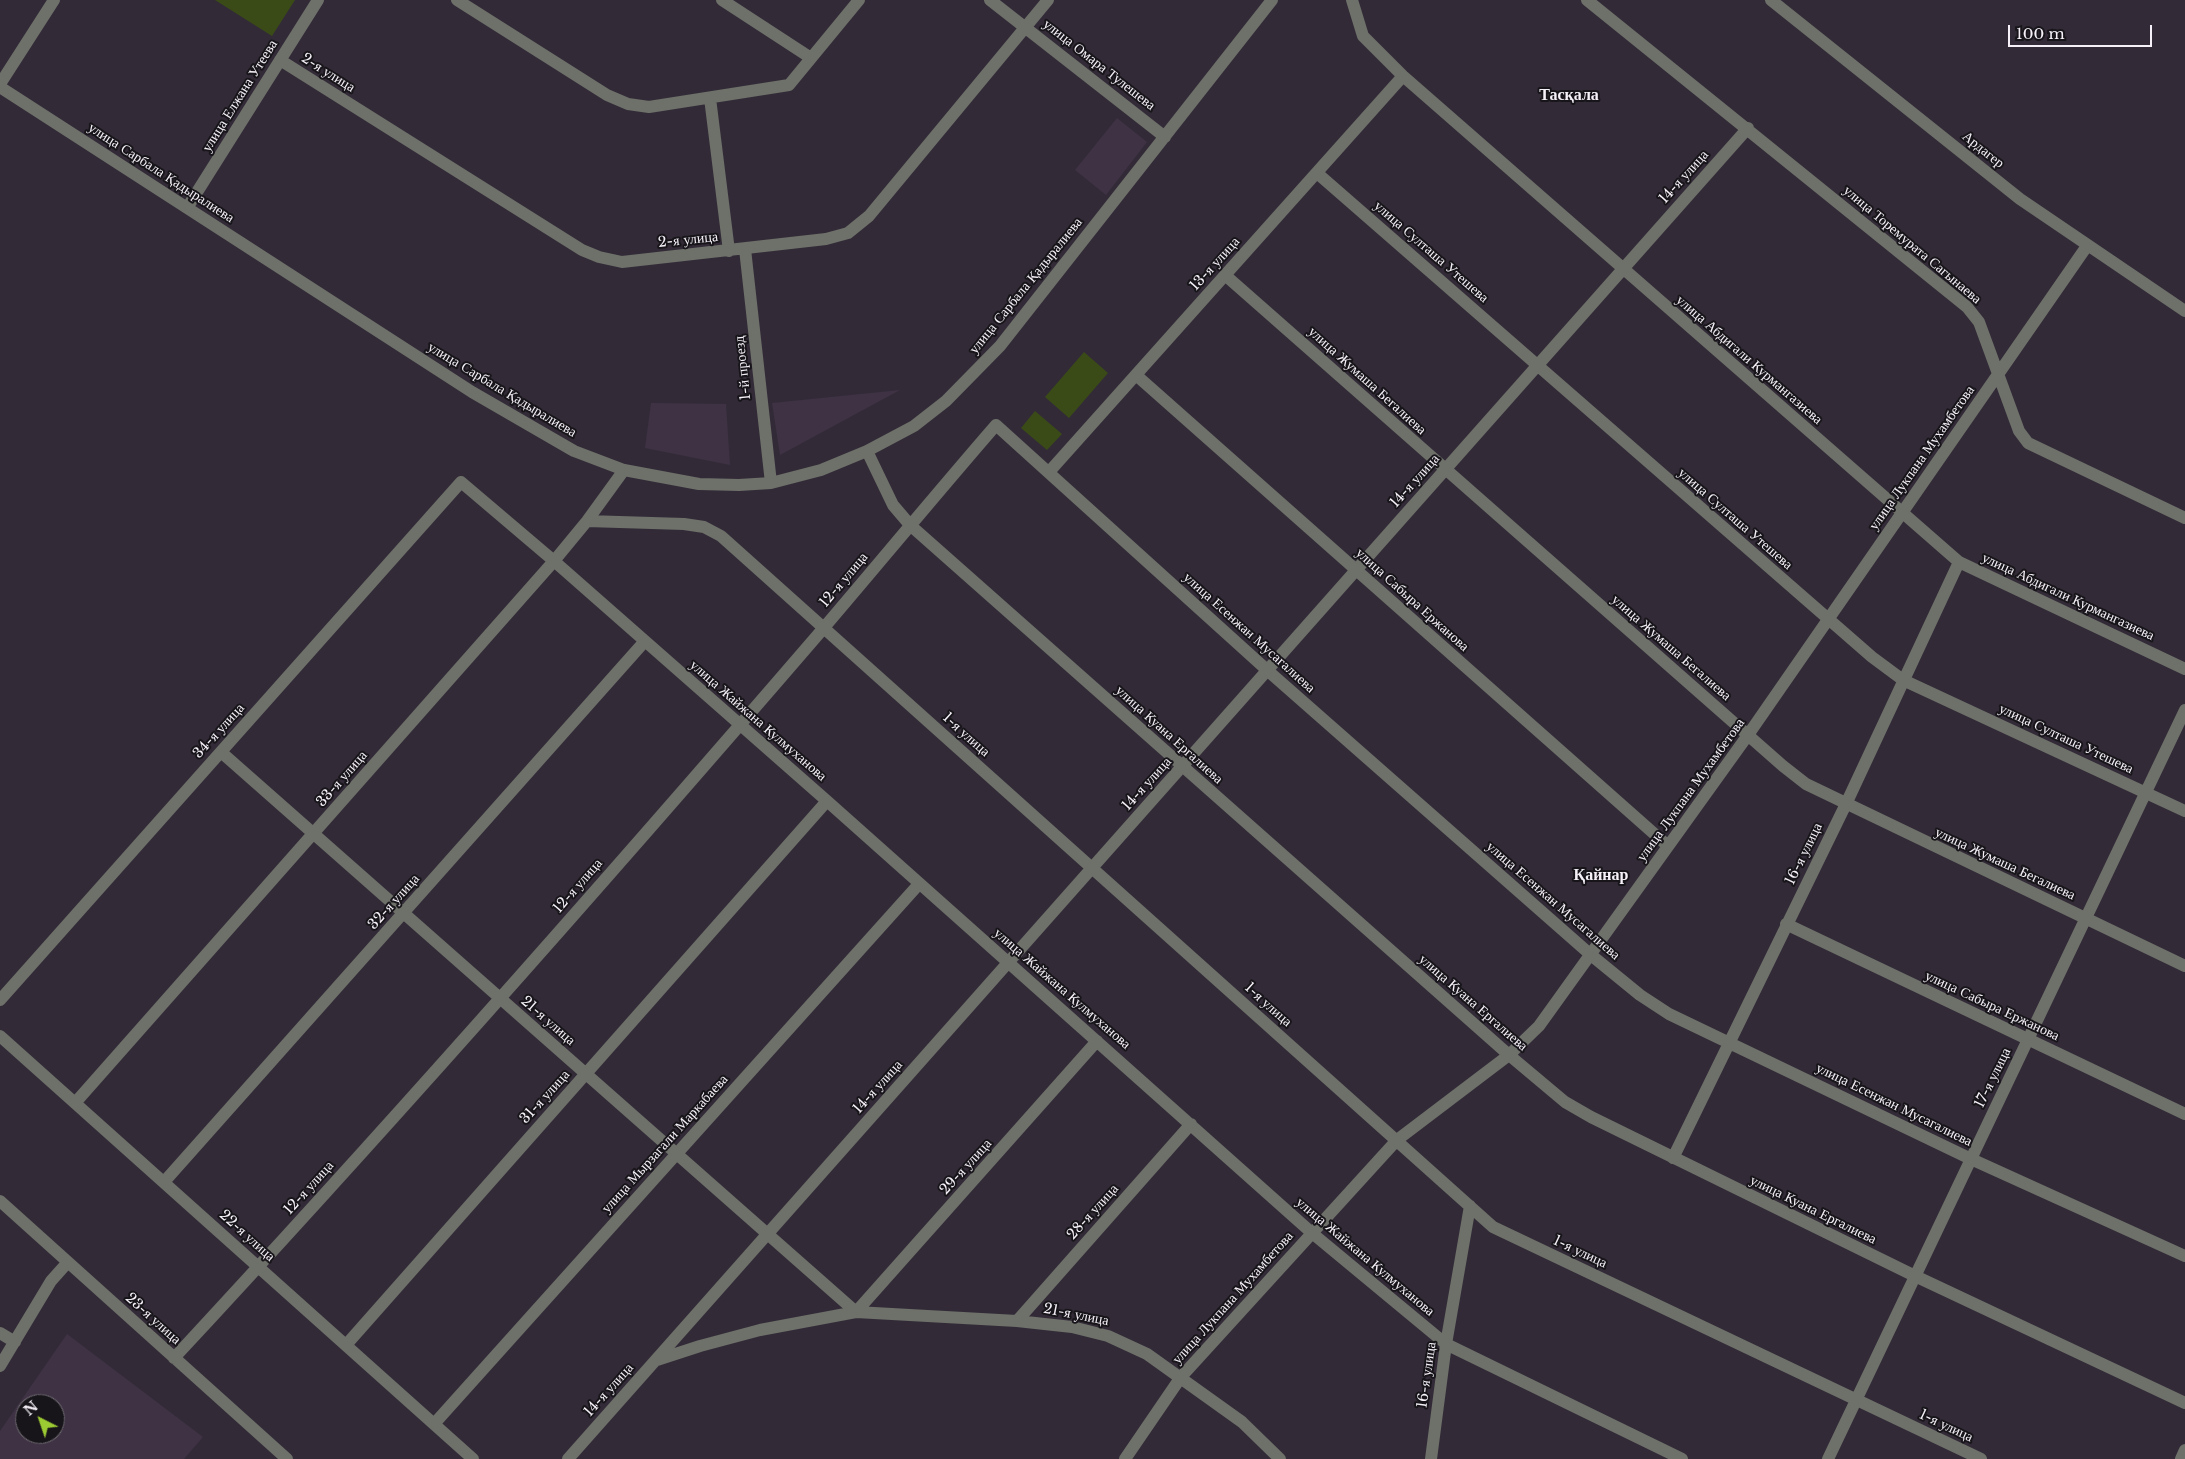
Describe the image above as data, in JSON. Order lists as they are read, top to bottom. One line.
{"streets":{"street":["улица Омара Тулешева","2-я улица","улица Елжана Утеева","Ардагер","улица Сарбала Қадыралиева","14-я улица","улица Торемурата Сагынаева","улица Султаша Утешева","13-я улица","улица Абдигали Курмангазиева","1-й проезд","улица Жумаша Бегалиева","улица Лукпана Мухамбетова","12-я улица","улица Сабыра Ержанова","улица Есенжан Мусагалиева","улица Жайжана Кулмуханова","34-я улица","1-я улица","улица Куана Ергалиева","33-я улица","16-я улица","32-я улица","21-я улица","17-я улица","31-я улица","улица Мырзагали Маркабаева","29-я улица","28-я улица","22-я улица","23-я улица"]},"crossings":[["улица Омара Тулешева","2-я улица"],["улица Омара Тулешева","улица Сарбала Қадыралиева"],["2-я улица","улица Елжана Утеева"],["2-я улица","1-й проезд"],["улица Елжана Утеева","улица Сарбала Қадыралиева"],["Ардагер","улица Лукпана Мухамбетова"],["улица Сарбала Қадыралиева","1-й проезд"],["улица Сарбала Қадыралиева","улица Куана Ергалиева"],["улица Сарбала Қадыралиева","33-я улица"],["14-я улица","улица Торемурата Сагынаева"],["14-я улица","улица Султаша Утешева"],["14-я улица","улица Абдигали Курмангазиева"],["14-я улица","улица Жумаша Бегалиева"],["14-я улица","улица Сабыра Ержанова"],["14-я улица","улица Есенжан Мусагалиева"],["14-я улица","улица Жайжана Кулмуханова"],["14-я улица","1-я улица"],["14-я улица","улица Куана Ергалиева"],["14-я улица","21-я улица"],["улица Торемурата Сагынаева","улица Лукпана Мухамбетова"],["улица Султаша Утешева","13-я улица"],["улица Султаша Утешева","улица Лукпана Мухамбетова"],["улица Султаша Утешева","16-я улица"],["улица Султаша Утешева","17-я улица"],["13-я улица","улица Абдигали Курмангазиева"],["13-я улица","улица Жумаша Бегалиева"],["13-я улица","улица Сабыра Ержанова"],["13-я улица","улица Есенжан Мусагалиева"],["улица Абдигали Курмангазиева","улица Лукпана Мухамбетова"],["улица Абдигали Курмангазиева","16-я улица"],["улица Жумаша Бегалиева","улица Лукпана Мухамбетова"],["улица Жумаша Бегалиева","16-я улица"],["улица Жумаша Бегалиева","17-я улица"],["улица Лукпана Мухамбетова","улица Сабыра Ержанова"],["улица Лукпана Мухамбетова","улица Есенжан Мусагалиева"],["улица Лукпана Мухамбетова","улица Жайжана Кулмуханова"],["улица Лукпана Мухамбетова","1-я улица"],["улица Лукпана Мухамбетова","улица Куана Ергалиева"],["улица Лукпана Мухамбетова","21-я улица"],["12-я улица","улица Есенжан Мусагалиева"],["12-я улица","улица Жайжана Кулмуханова"],["12-я улица","1-я улица"],["12-я улица","улица Куана Ергалиева"],["12-я улица","21-я улица"],["12-я улица","22-я улица"],["12-я улица","23-я улица"],["улица Сабыра Ержанова","16-я улица"],["улица Сабыра Ержанова","17-я улица"],["улица Есенжан Мусагалиева","16-я улица"],["улица Есенжан Мусагалиева","17-я улица"],["улица Жайжана Кулмуханова","34-я улица"],["улица Жайжана Кулмуханова","33-я улица"],["улица Жайжана Кулмуханова","16-я улица"],["улица Жайжана Кулмуханова","32-я улица"],["улица Жайжана Кулмуханова","31-я улица"],["улица Жайжана Кулмуханова","улица Мырзагали Маркабаева"],["улица Жайжана Кулмуханова","29-я улица"],["улица Жайжана Кулмуханова","28-я улица"],["34-я улица","21-я улица"],["1-я улица","33-я улица"],["1-я улица","16-я улица"],["1-я улица","17-я улица"],["улица Куана Ергалиева","16-я улица"],["улица Куана Ергалиева","17-я улица"],["33-я улица","21-я улица"],["33-я улица","22-я улица"],["32-я улица","21-я улица"],["32-я улица","22-я улица"],["21-я улица","31-я улица"],["21-я улица","улица Мырзагали Маркабаева"],["21-я улица","29-я улица"],["21-я улица","28-я улица"],["31-я улица","22-я улица"],["улица Мырзагали Маркабаева","22-я улица"]],"districts":["Тасқала","Қайнар"],"scale_bar":"100 m","north":"top left"}
